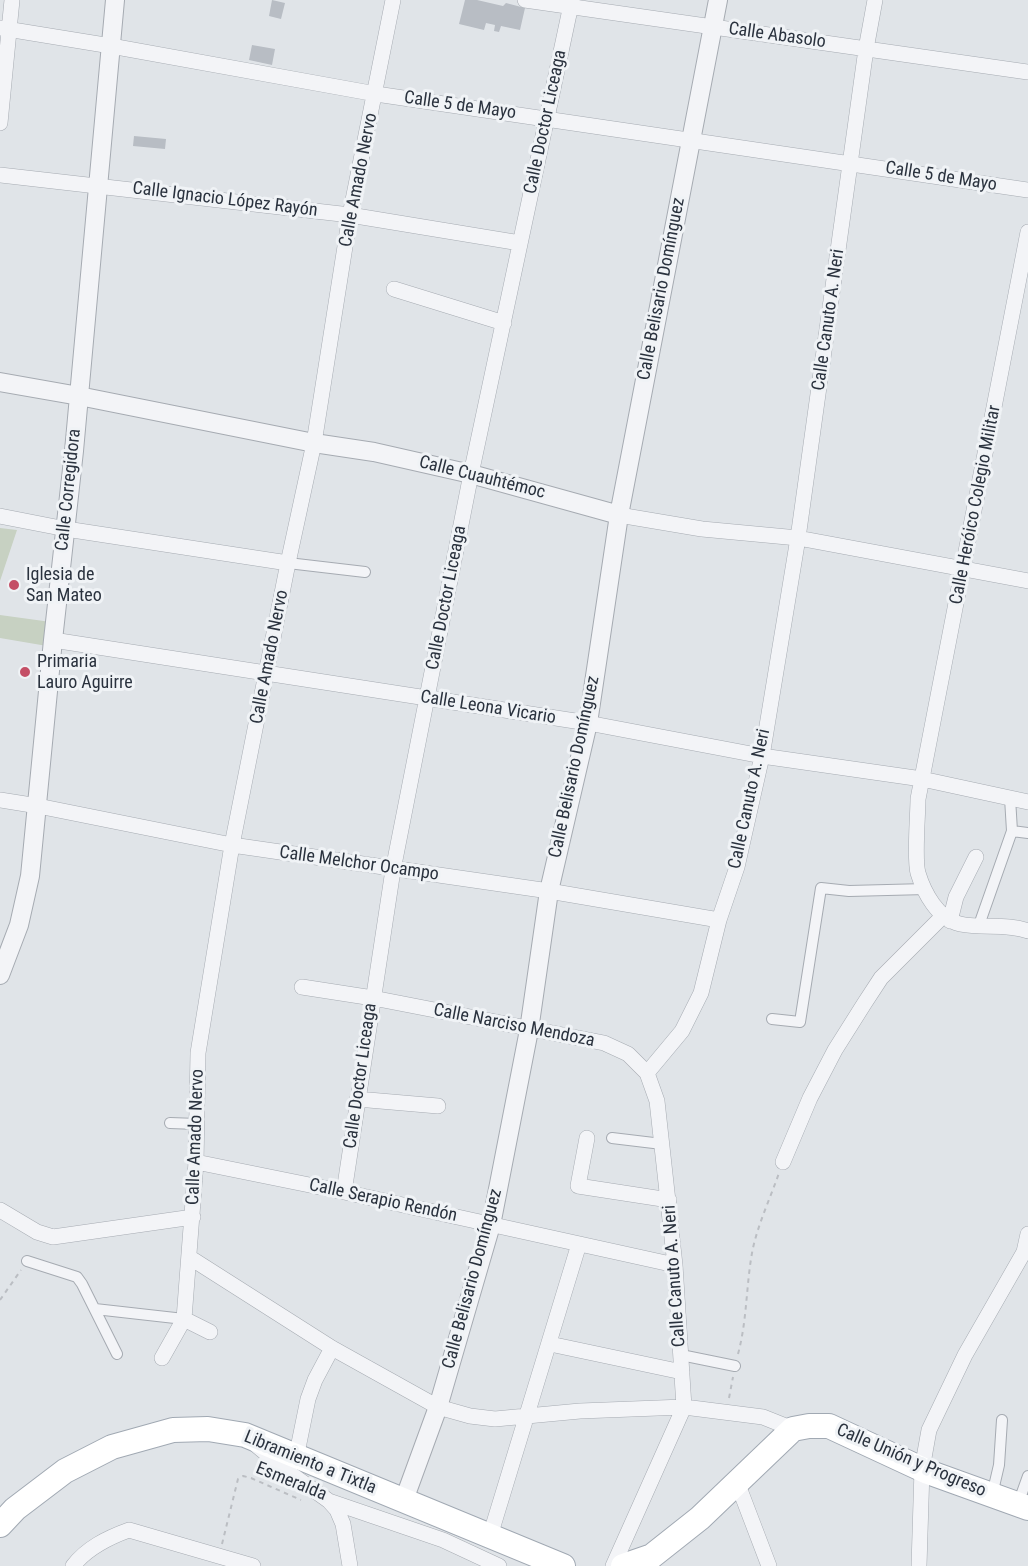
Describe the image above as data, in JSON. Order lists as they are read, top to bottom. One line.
{"streets":{"main road":["Calle Unión y Progreso","Libramiento a Tixtla"],"street":["Calle Abasolo","Calle 5 de Mayo","Calle Doctor Liceaga","Calle Amado Nervo","Calle Ignacio López Rayón","Calle Belisario Domínguez","Calle Canuto A. Neri","Calle Cuauhtémoc","Calle Corregidora","Calle Heróico Colegio Militar","Calle Leona Vicario","Calle Melchor Ocampo","Calle Narciso Mendoza","Calle Serapio Rendón"],"path":["Esmeralda"]},"crossings":[["Calle Abasolo","Calle Doctor Liceaga"],["Calle Abasolo","Calle Belisario Domínguez"],["Calle Abasolo","Calle Canuto A. Neri"],["Calle 5 de Mayo","Calle Doctor Liceaga"],["Calle 5 de Mayo","Calle Amado Nervo"],["Calle 5 de Mayo","Calle Belisario Domínguez"],["Calle 5 de Mayo","Calle Canuto A. Neri"],["Calle 5 de Mayo","Calle Corregidora"],["Calle Doctor Liceaga","Calle Ignacio López Rayón"],["Calle Doctor Liceaga","Calle Cuauhtémoc"],["Calle Doctor Liceaga","Calle Leona Vicario"],["Calle Doctor Liceaga","Calle Melchor Ocampo"],["Calle Doctor Liceaga","Calle Narciso Mendoza"],["Calle Doctor Liceaga","Calle Serapio Rendón"],["Calle Amado Nervo","Calle Ignacio López Rayón"],["Calle Amado Nervo","Calle Cuauhtémoc"],["Calle Amado Nervo","Calle Leona Vicario"],["Calle Amado Nervo","Calle Melchor Ocampo"],["Calle Amado Nervo","Calle Serapio Rendón"],["Calle Ignacio López Rayón","Calle Corregidora"],["Calle Belisario Domínguez","Calle Cuauhtémoc"],["Calle Belisario Domínguez","Calle Leona Vicario"],["Calle Belisario Domínguez","Calle Melchor Ocampo"],["Calle Belisario Domínguez","Calle Narciso Mendoza"],["Calle Belisario Domínguez","Calle Serapio Rendón"],["Calle Belisario Domínguez","Libramiento a Tixtla"],["Calle Canuto A. Neri","Calle Cuauhtémoc"],["Calle Canuto A. Neri","Calle Leona Vicario"],["Calle Canuto A. Neri","Calle Melchor Ocampo"],["Calle Canuto A. Neri","Calle Narciso Mendoza"],["Calle Canuto A. Neri","Calle Serapio Rendón"],["Calle Cuauhtémoc","Calle Corregidora"],["Calle Cuauhtémoc","Calle Heróico Colegio Militar"],["Calle Corregidora","Calle Leona Vicario"],["Calle Corregidora","Calle Melchor Ocampo"],["Calle Heróico Colegio Militar","Calle Leona Vicario"]],"places":["Iglesia de San Mateo","Primaria Lauro Aguirre"]}
